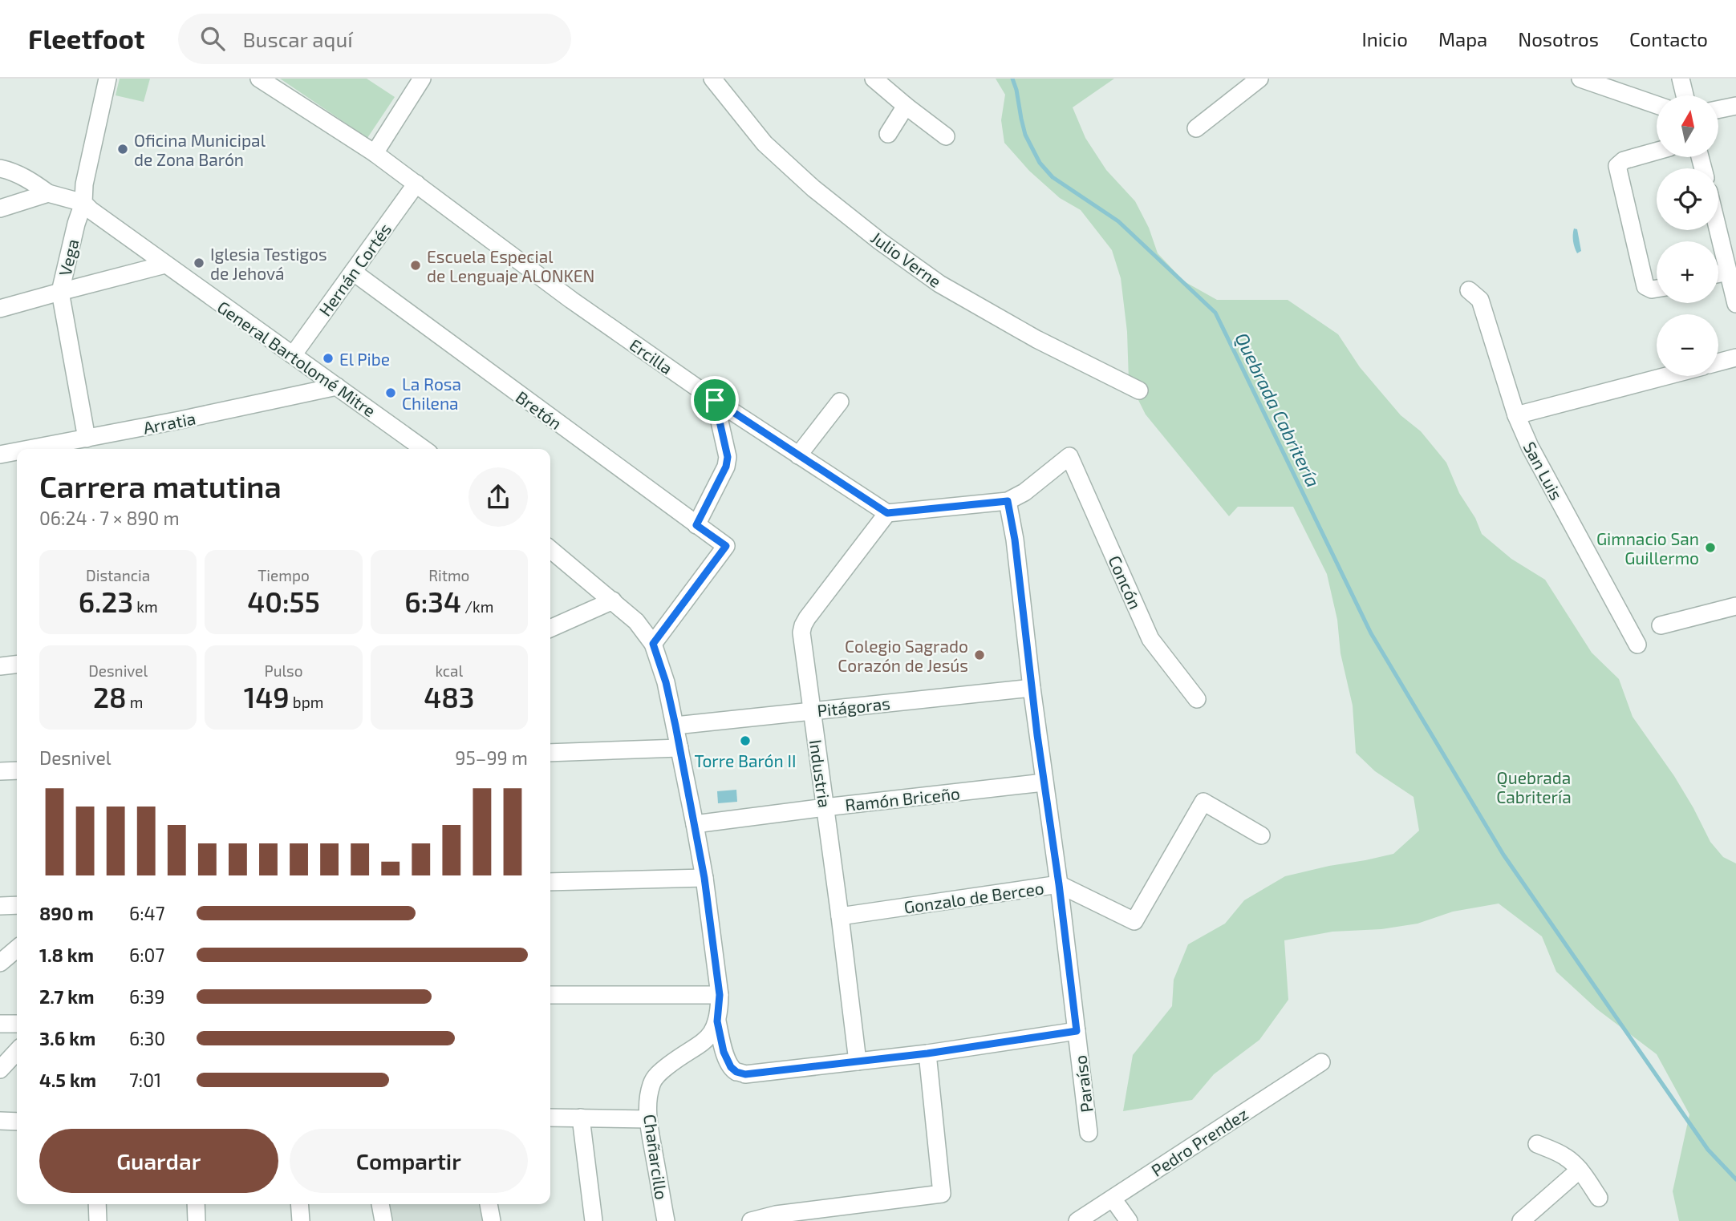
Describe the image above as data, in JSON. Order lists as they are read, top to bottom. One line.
{"streets":{"street":["Vega","Julio Verne","Hernán Cortés","Ercilla","General Bartolomé Mitre","Bretón","Arratia","San Luis","Concón","Pitágoras","Industria","Ramón Briceño","Gonzalo de Berceo","Paraíso","Pedro Prendez","Chañarcillo"]},"crossings":[["Vega","General Bartolomé Mitre"],["Vega","Arratia"],["Hernán Cortés","Ercilla"],["Hernán Cortés","General Bartolomé Mitre"],["Hernán Cortés","Bretón"],["Ercilla","Industria"],["General Bartolomé Mitre","Arratia"],["Concón","Paraíso"],["Pitágoras","Industria"],["Pitágoras","Paraíso"],["Industria","Ramón Briceño"],["Industria","Gonzalo de Berceo"],["Ramón Briceño","Paraíso"],["Gonzalo de Berceo","Paraíso"]],"water":["Quebrada Cabritería"],"parks":["Quebrada Cabritería"],"places":["Oficina Municipal de Zona Barón","Iglesia Testigos de Jehová","Escuela Especial de Lenguaje ALONKEN","El Pibe","La Rosa Chilena","Gimnacio San Guillermo","Colegio Sagrado Corazón de Jesús","Torre Barón II"],"north":"top","page":{"header":"Fleetfoot","search":"Buscar aquí","nav":["Inicio","Mapa","Nosotros","Contacto"],"map_buttons":["+","−"],"heading":["Carrera matutina","06:24 · 7 × 890 m"],"stats":[["Distancia","6.23 km"],["Tiempo","40:55"],["Ritmo","6:34 /km"],["Desnivel","28 m"],["Pulso","149 bpm"],["kcal","483"]],"chart":["Desnivel","95–99 m"],"list":[{"name":"890 m","note":"6:47"},{"name":"1.8 km","note":"6:07"},{"name":"2.7 km","note":"6:39"},{"name":"3.6 km","note":"6:30"},{"name":"4.5 km","note":"7:01"}],"buttons":["Guardar","Compartir"]}}
